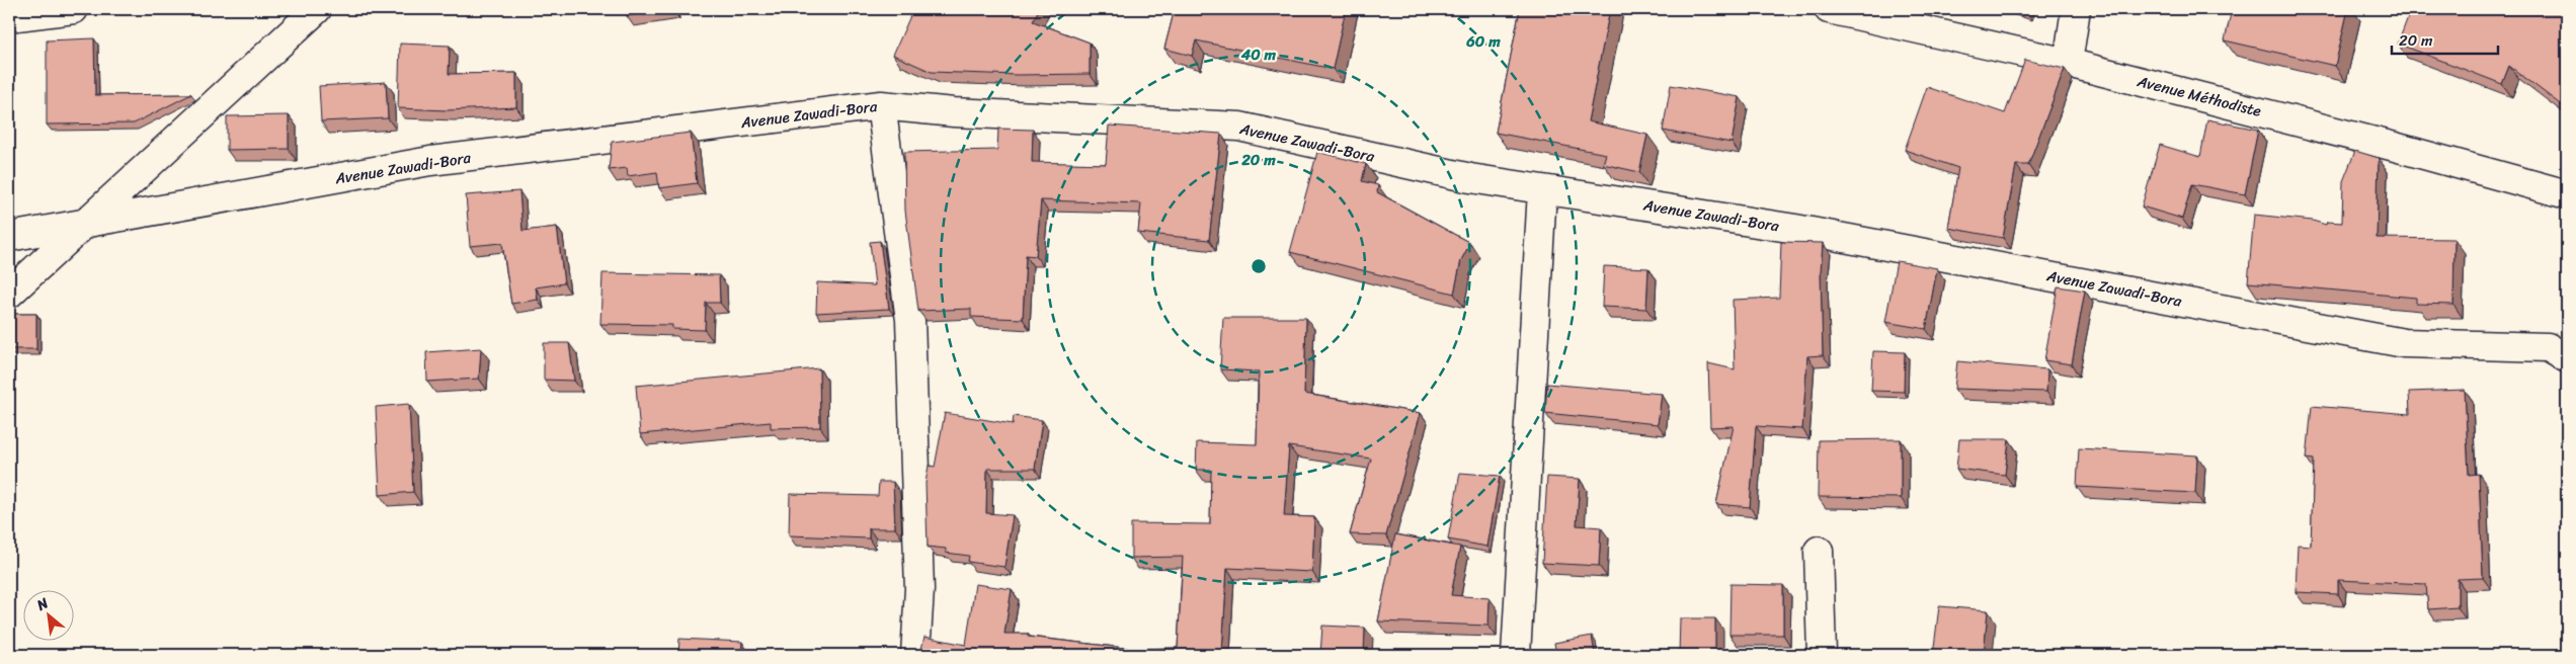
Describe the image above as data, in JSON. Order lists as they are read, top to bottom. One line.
{"streets":{"street":["Avenue Méthodiste","Avenue Zawadi-Bora"]},"scale_bar":"20 m","north":"top left","rings":["60 m","40 m","20 m"]}
